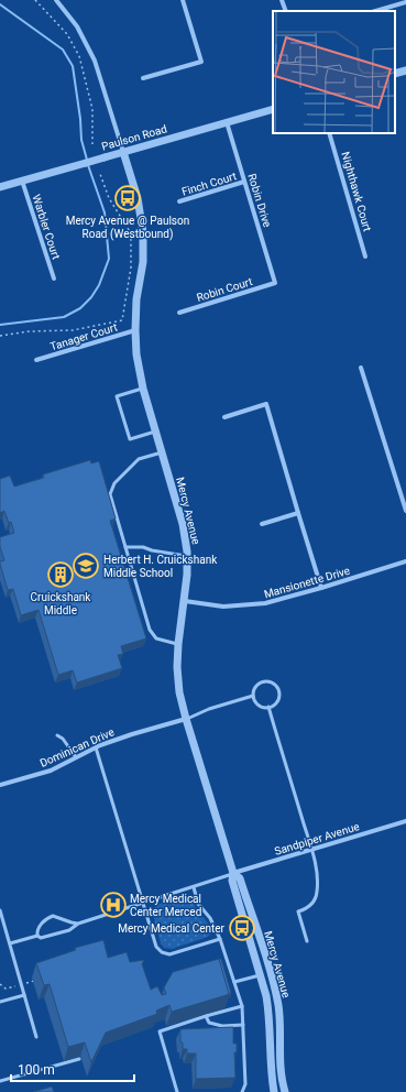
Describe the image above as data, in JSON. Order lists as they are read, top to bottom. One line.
{"streets":{"street":["Paulson Road","Finch Court","Nighthawk Court","Robin Drive","Warbler Court","Robin Court","Tanager Court","Mercy Avenue","Mansionette Drive","Dominican Drive","Sandpiper Avenue"]},"crossings":[["Paulson Road","Robin Drive"],["Paulson Road","Warbler Court"],["Paulson Road","Mercy Avenue"],["Finch Court","Robin Drive"],["Robin Drive","Robin Court"],["Tanager Court","Mercy Avenue"],["Mercy Avenue","Mansionette Drive"],["Mercy Avenue","Dominican Drive"],["Mercy Avenue","Sandpiper Avenue"]],"places":{"bus stop":["Mercy Avenue @ Paulson Road (Westbound)","Mercy Medical Center"],"school or university":["Herbert H. Cruickshank Middle School"],"building":["Cruickshank Middle"],"hospital":["Mercy Medical Center Merced"]},"scale_bar":"100 m"}
